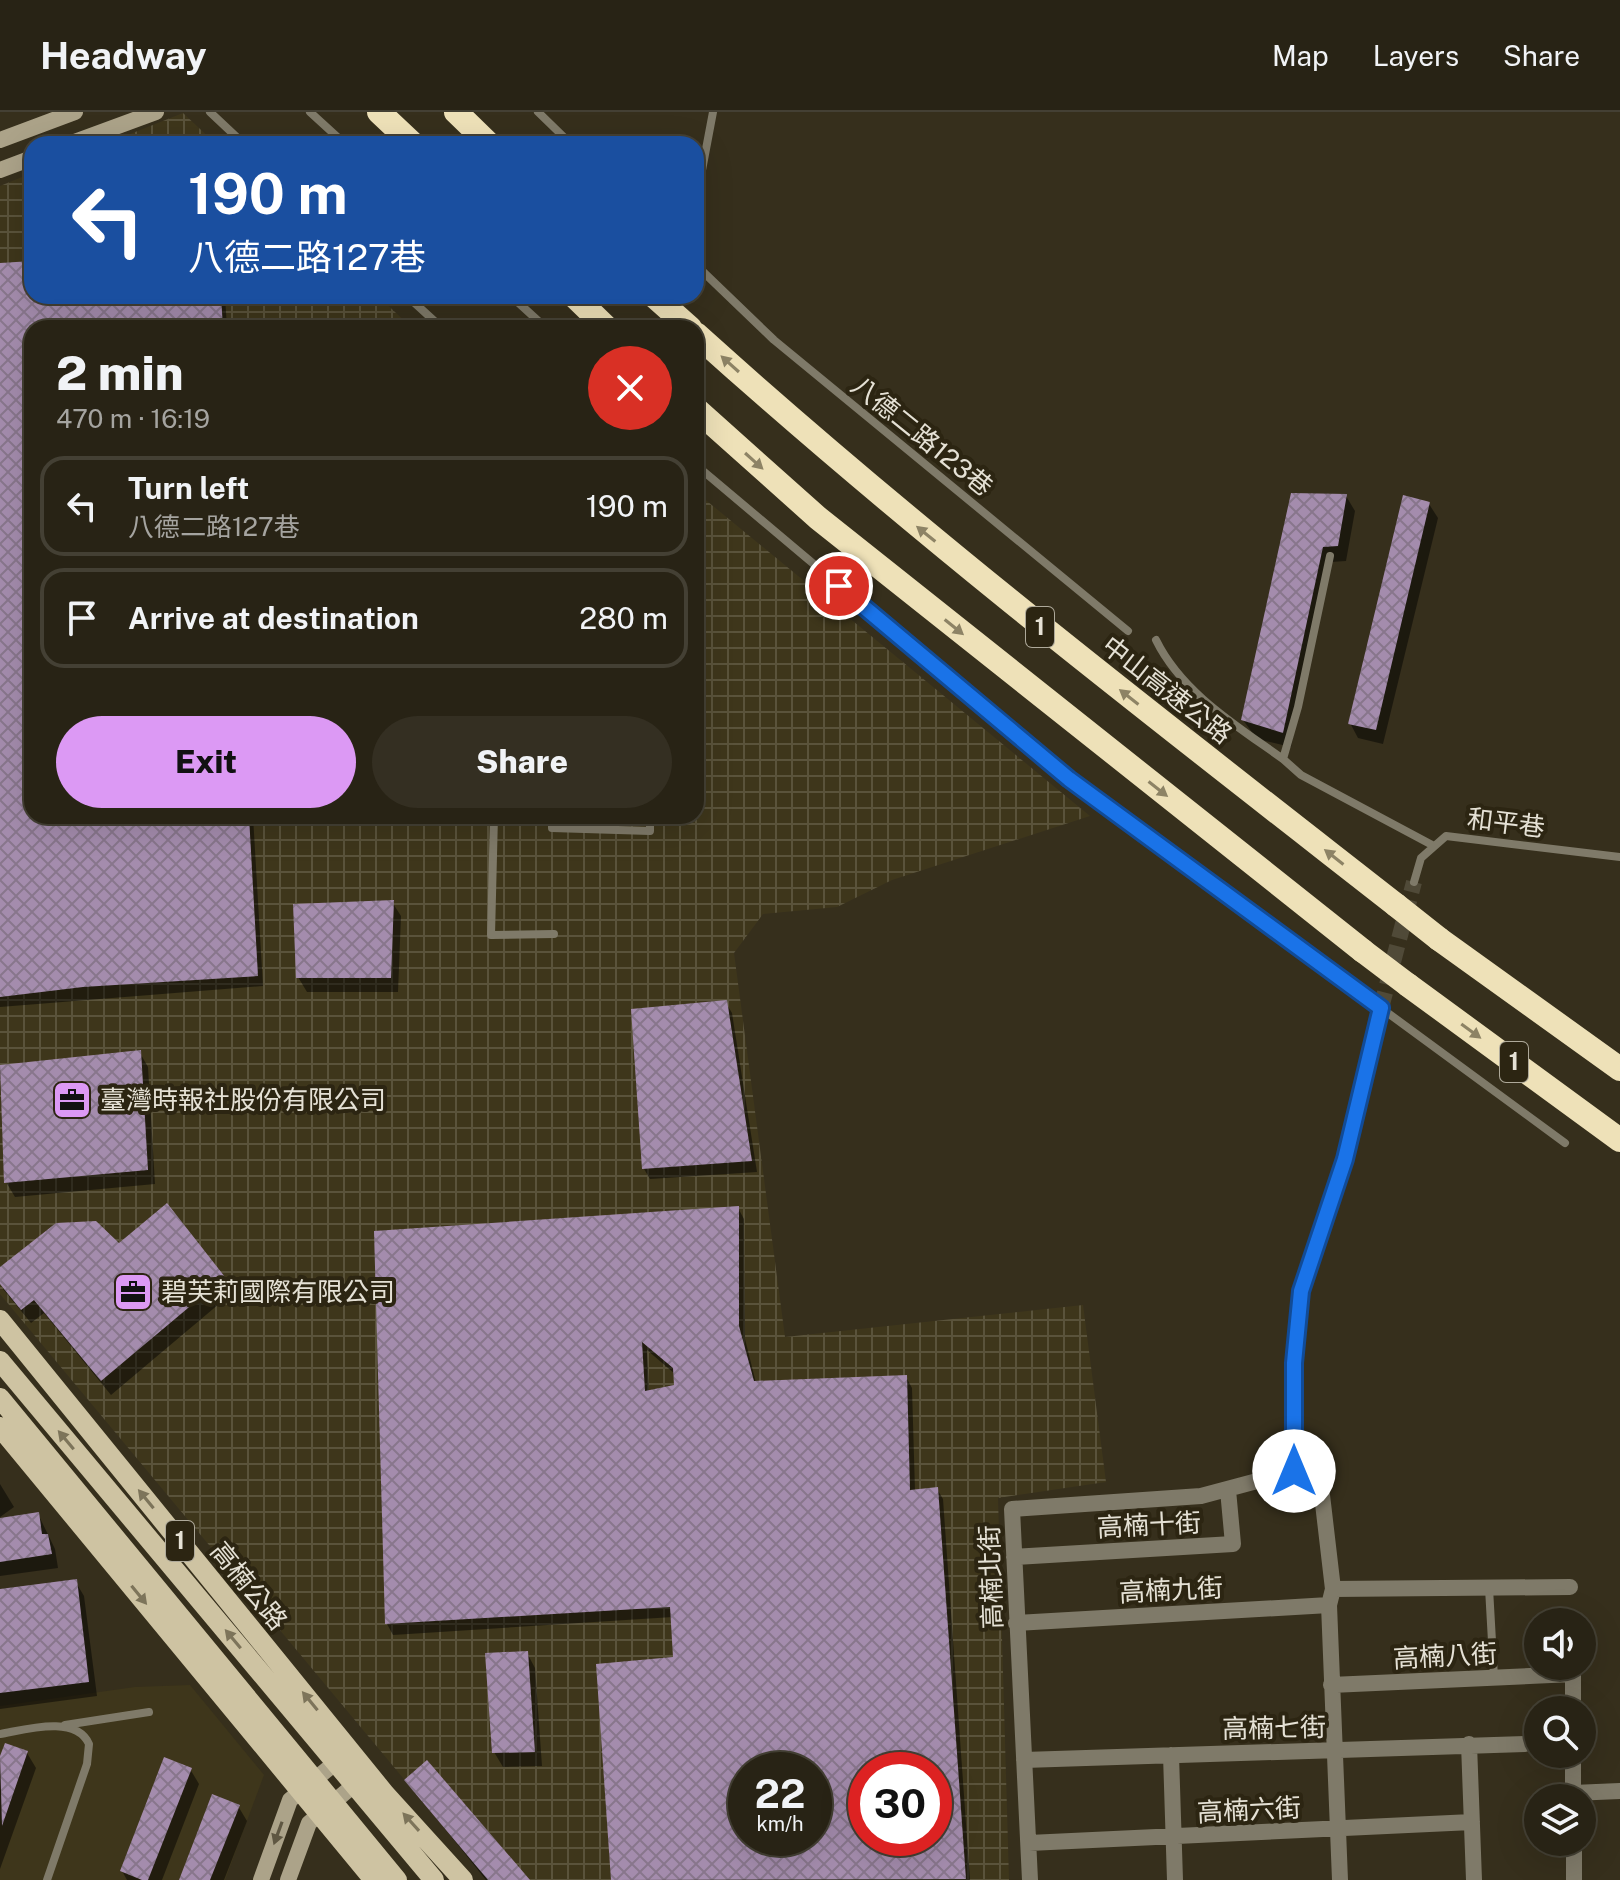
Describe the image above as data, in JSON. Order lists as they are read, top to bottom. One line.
{"streets":{"highway":["1","中山高速公路"],"main road":["高楠公路"],"street":["高楠十街","高楠北街","高楠九街","高楠八街","高楠七街","高楠六街"],"lane":["八德二路123巷","和平巷"]},"crossings":[["高楠十街","高楠北街"],["高楠北街","高楠九街"],["高楠北街","高楠七街"],["高楠北街","高楠六街"]],"places":{"office":["臺灣時報社股份有限公司","碧芙莉國際有限公司"]},"page":{"header":"Headway","nav":["Map","Layers","Share"],"turn":["190 m","八德二路127巷"],"heading":["2 min","470 m · 16:19"],"list":[{"name":"Turn left","note":"八德二路127巷","value":"190 m"},{"name":"Arrive at destination","value":"280 m"}],"buttons":["Exit","Share"],"speed":"22 km/h","limit":"30"}}
